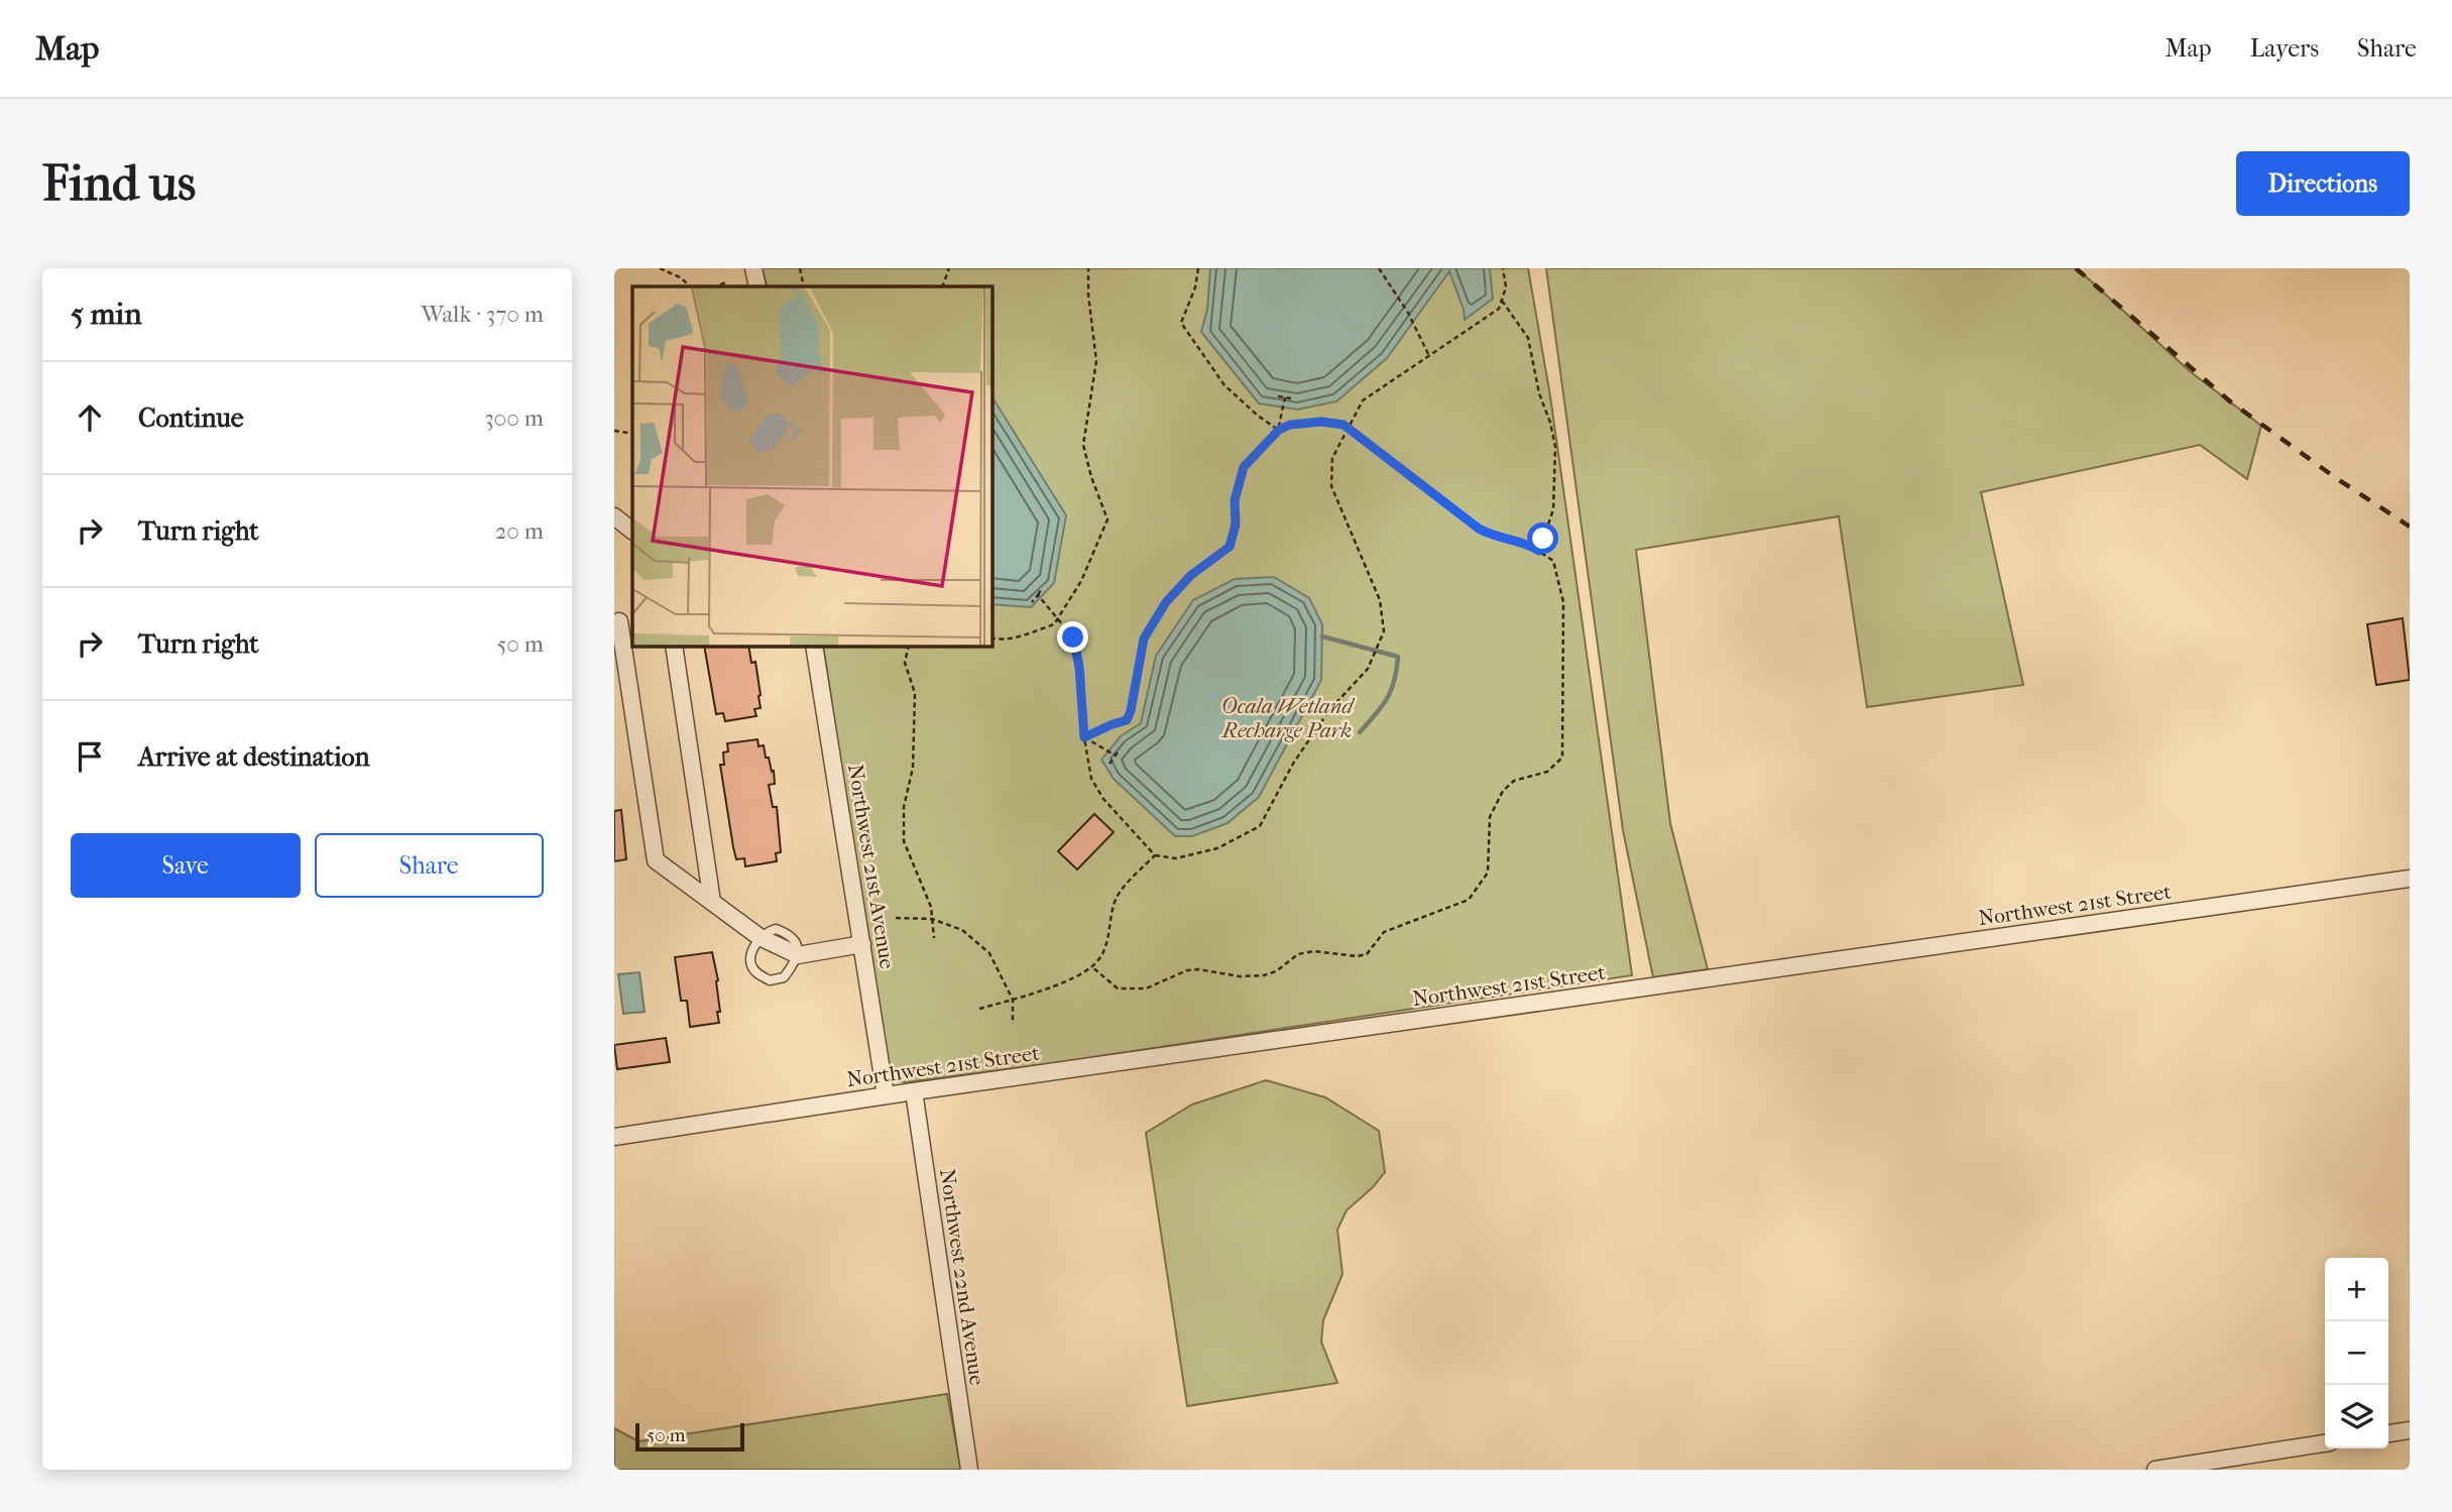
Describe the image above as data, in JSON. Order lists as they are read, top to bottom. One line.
{"streets":{"street":["Northwest 21st Avenue","Northwest 21st Street","Northwest 22nd Avenue"]},"crossings":[["Northwest 21st Avenue","Northwest 21st Street"],["Northwest 21st Street","Northwest 22nd Avenue"]],"parks":["Ocala Wetland Recharge Park"],"scale_bar":"50 m","page":{"header":"Map","nav":["Map","Layers","Share"],"buttons":["Directions",["Save","Share"]],"title":"Find us","heading":["5 min","Walk · 370 m"],"list":[["Continue","300 m"],["Turn right","20 m"],["Turn right","50 m"],"Arrive at destination"],"map_buttons":["+","−"],"scale":"50 m"}}
